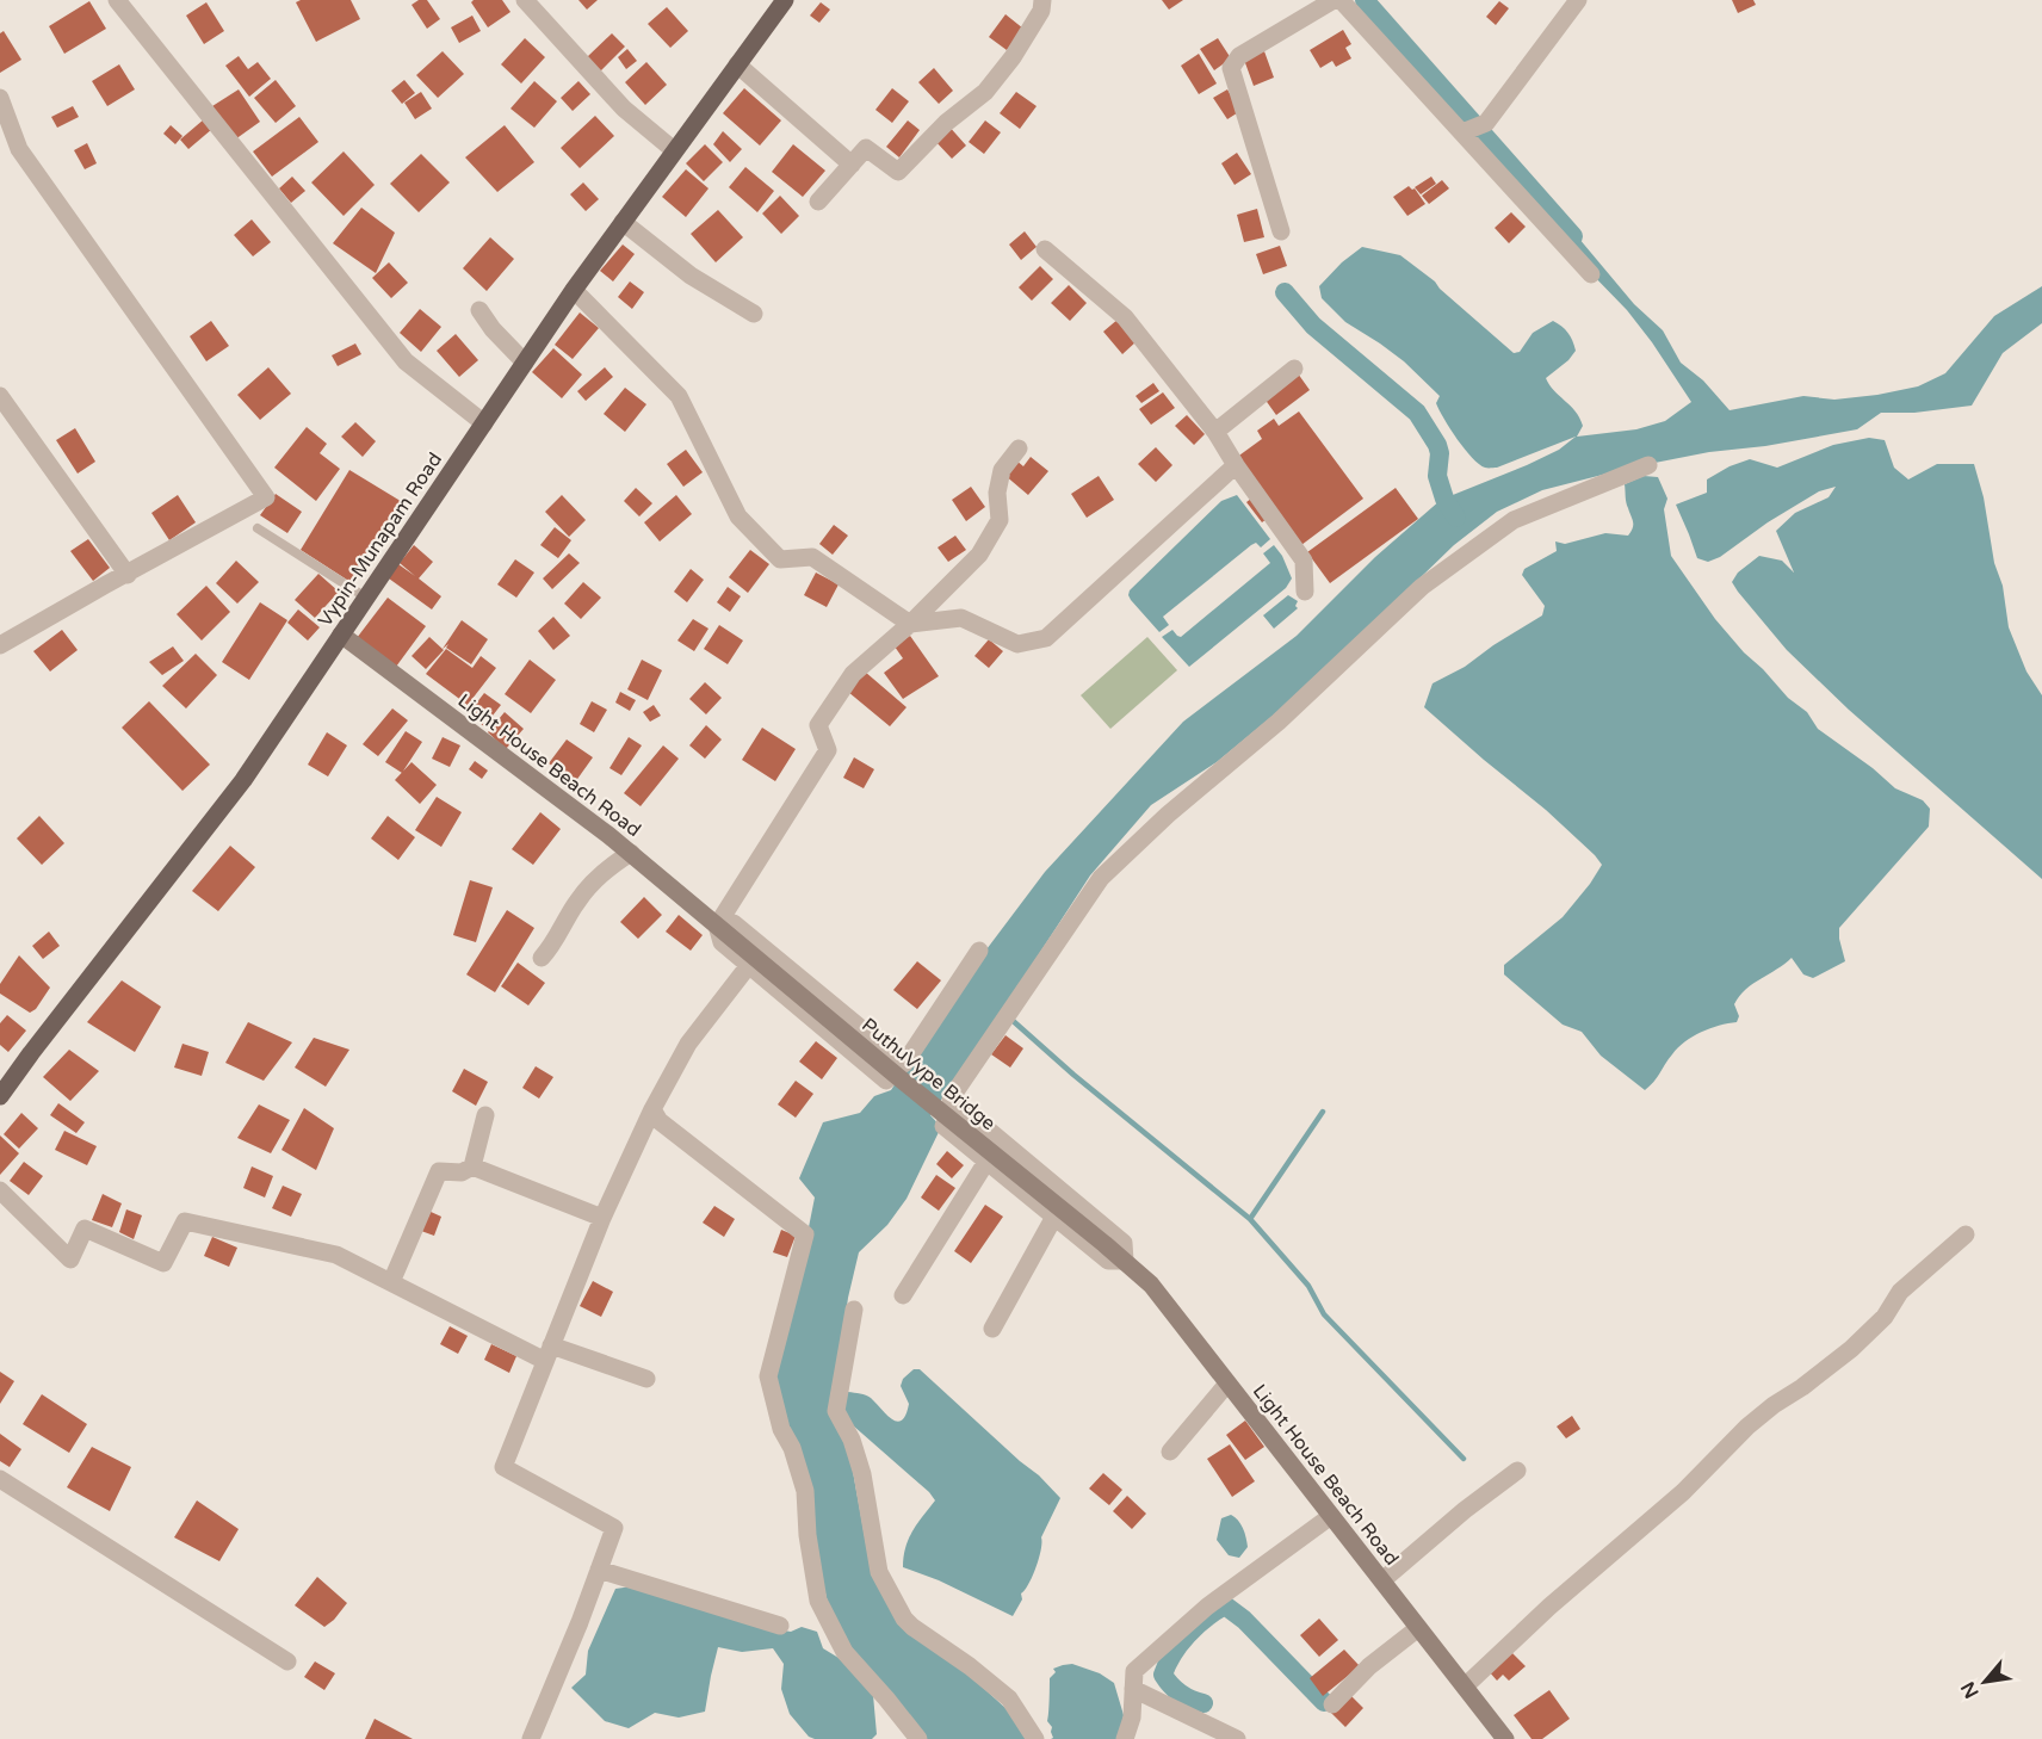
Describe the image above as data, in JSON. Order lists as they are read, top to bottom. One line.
{"streets":{"main road":["Vypin-Munapam Road","Light House Beach Road","PuthuVype Bridge"]},"crossings":[["Vypin-Munapam Road","Light House Beach Road"],["Light House Beach Road","PuthuVype Bridge"]],"north":"bottom left"}
